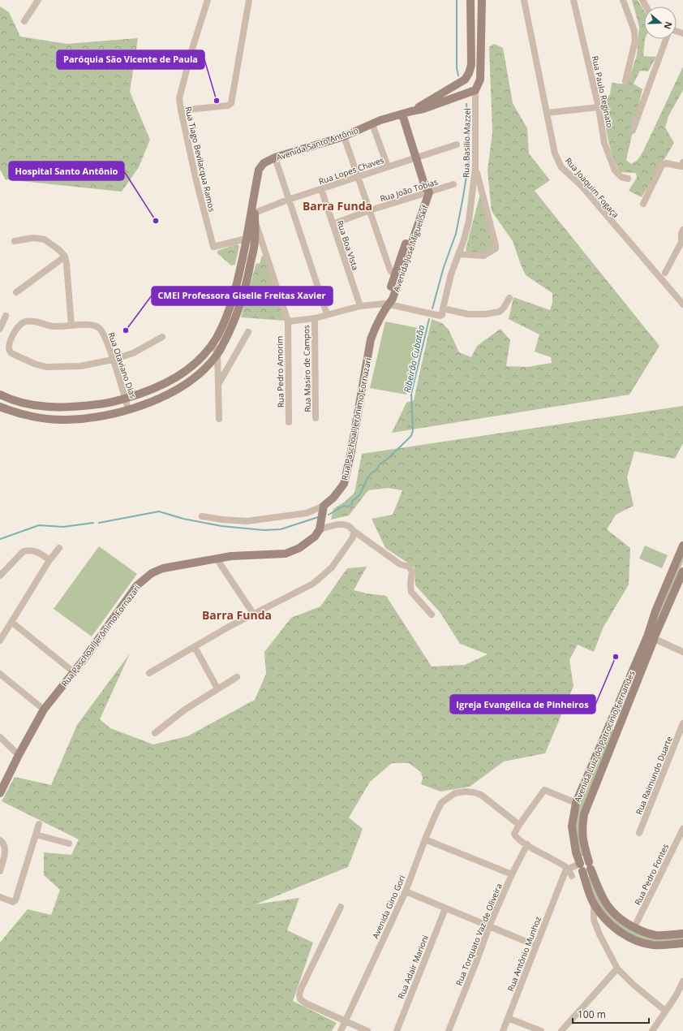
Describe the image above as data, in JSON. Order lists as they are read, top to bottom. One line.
{"streets":{"main road":["Avenida Santo Antônio","Avenida José Miguel Skif","Rua Paschoal Jerônimo Fornazari","Avenida Luiz do Patrocinio Fernandes"],"street":["Rua Paulo Reginato","Rua Basilio Mazzel","Rua Tiago Bevilacqua Ramos","Rua Lopes Chaves","Rua Joaquim Fogaça","Rua João Tobias","Rua Boa VIsta","Rua Otaviano Dias","Rua Masiro de Campos","Rua Pedro Amorim","Rua Raimundo Duarte","Rua Pedro Fontes","Avenida Gino Gori","Rua Torquato Vaz de Oliveira","Rua Antônio Munhoz","Rua Adair Marioni"]},"crossings":[["Rua Basilio Mazzel","Avenida Santo Antônio"],["Avenida Santo Antônio","Rua Tiago Bevilacqua Ramos"],["Avenida Santo Antônio","Rua Lopes Chaves"],["Avenida Santo Antônio","Rua Otaviano Dias"],["Avenida Santo Antônio","Rua Pedro Amorim"],["Rua Lopes Chaves","Rua Boa VIsta"],["Rua Lopes Chaves","Rua Pedro Amorim"],["Rua João Tobias","Rua Boa VIsta"],["Rua João Tobias","Avenida José Miguel Skif"],["Avenida José Miguel Skif","Rua Paschoal Jerônimo Fornazari"],["Avenida Luiz do Patrocinio Fernandes","Rua Pedro Fontes"]],"districts":["Barra Funda","Barra Funda"],"water":["Ribeirão Cubatão"],"places":["Paróquia São Vicente de Paula","Hospital Santo Antônio","CMEI Professora Giselle Freitas Xavier","Igreja Evangélica de Pinheiros"],"scale_bar":"100 m","north":"right"}
